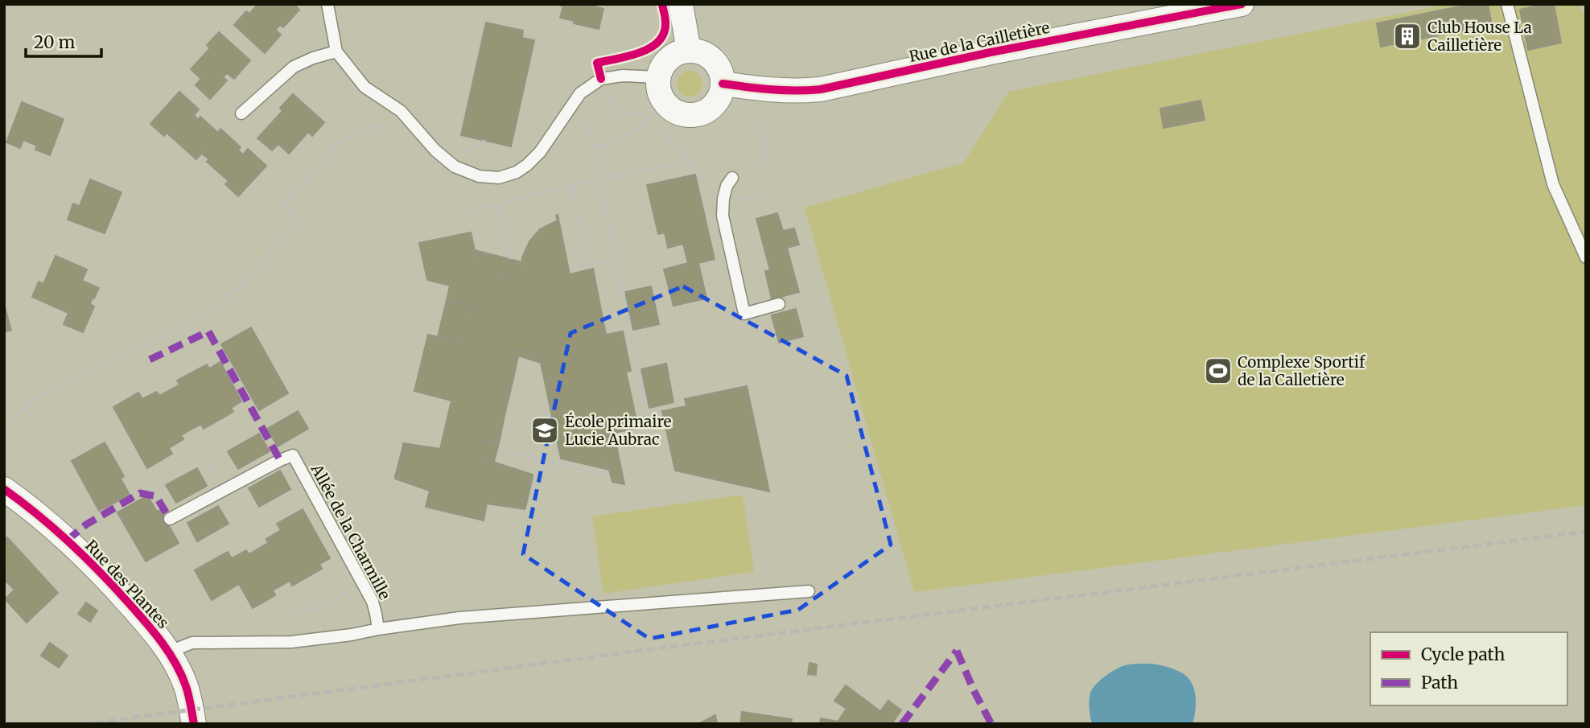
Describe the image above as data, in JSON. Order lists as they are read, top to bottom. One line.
{"streets":{"street":["Rue de la Cailletière","Rue des Plantes"],"lane":["Allée de la Charmille"]},"places":{"building":["Club House La Cailletière"],"sports":["Complexe Sportif de la Calletière"],"school or university":["École primaire Lucie Aubrac"]},"legend":["Cycle path","Path"],"scale_bar":"20 m"}
